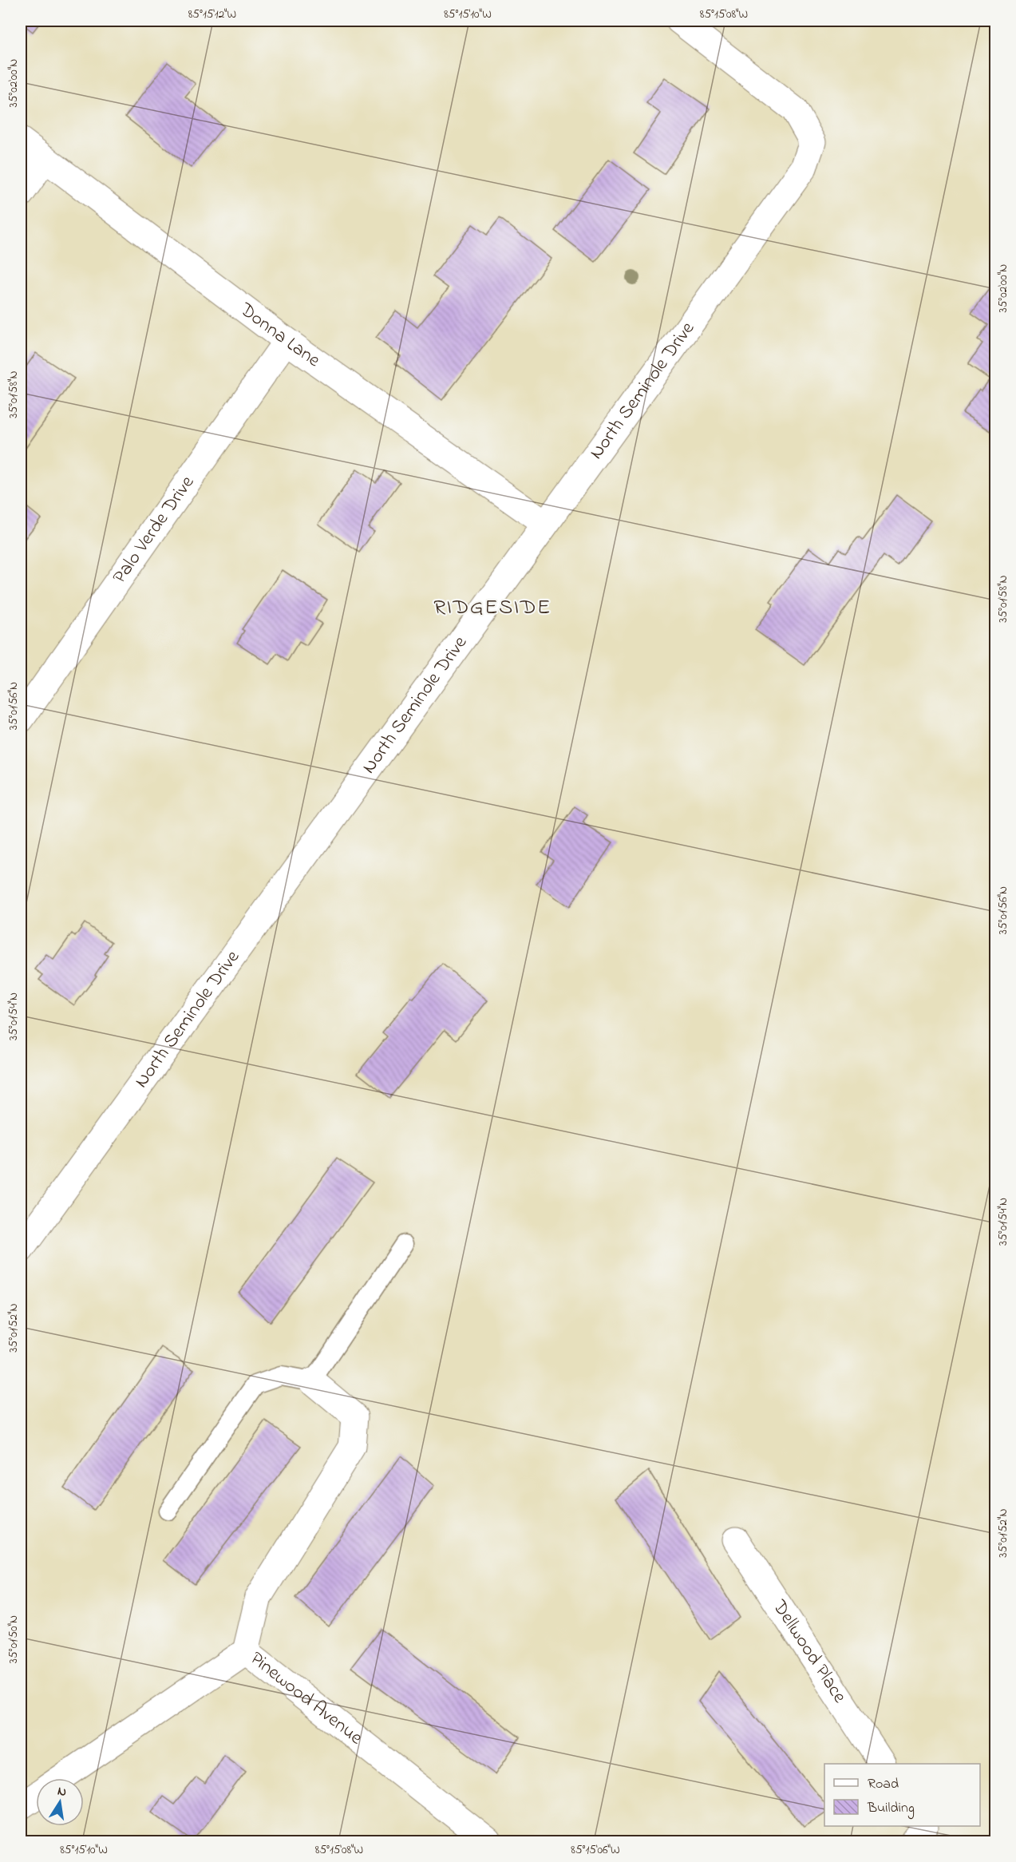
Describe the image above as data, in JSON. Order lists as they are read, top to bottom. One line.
{"streets":{"street":["Donna Lane","North Seminole Drive","Palo Verde Drive","Dellwood Place","Pinewood Avenue"]},"crossings":[["Donna Lane","North Seminole Drive"],["Donna Lane","Palo Verde Drive"]],"districts":["RIDGESIDE"],"legend":["Road","Building"],"north":"top","coordinates":["85°15'12\"W","85°15'10\"W","85°15'08\"W","35°02'00\"N","35°01'58\"N","35°01'56\"N","35°01'54\"N","35°01'52\"N","35°01'50\"N","85°15'06\"W"]}
